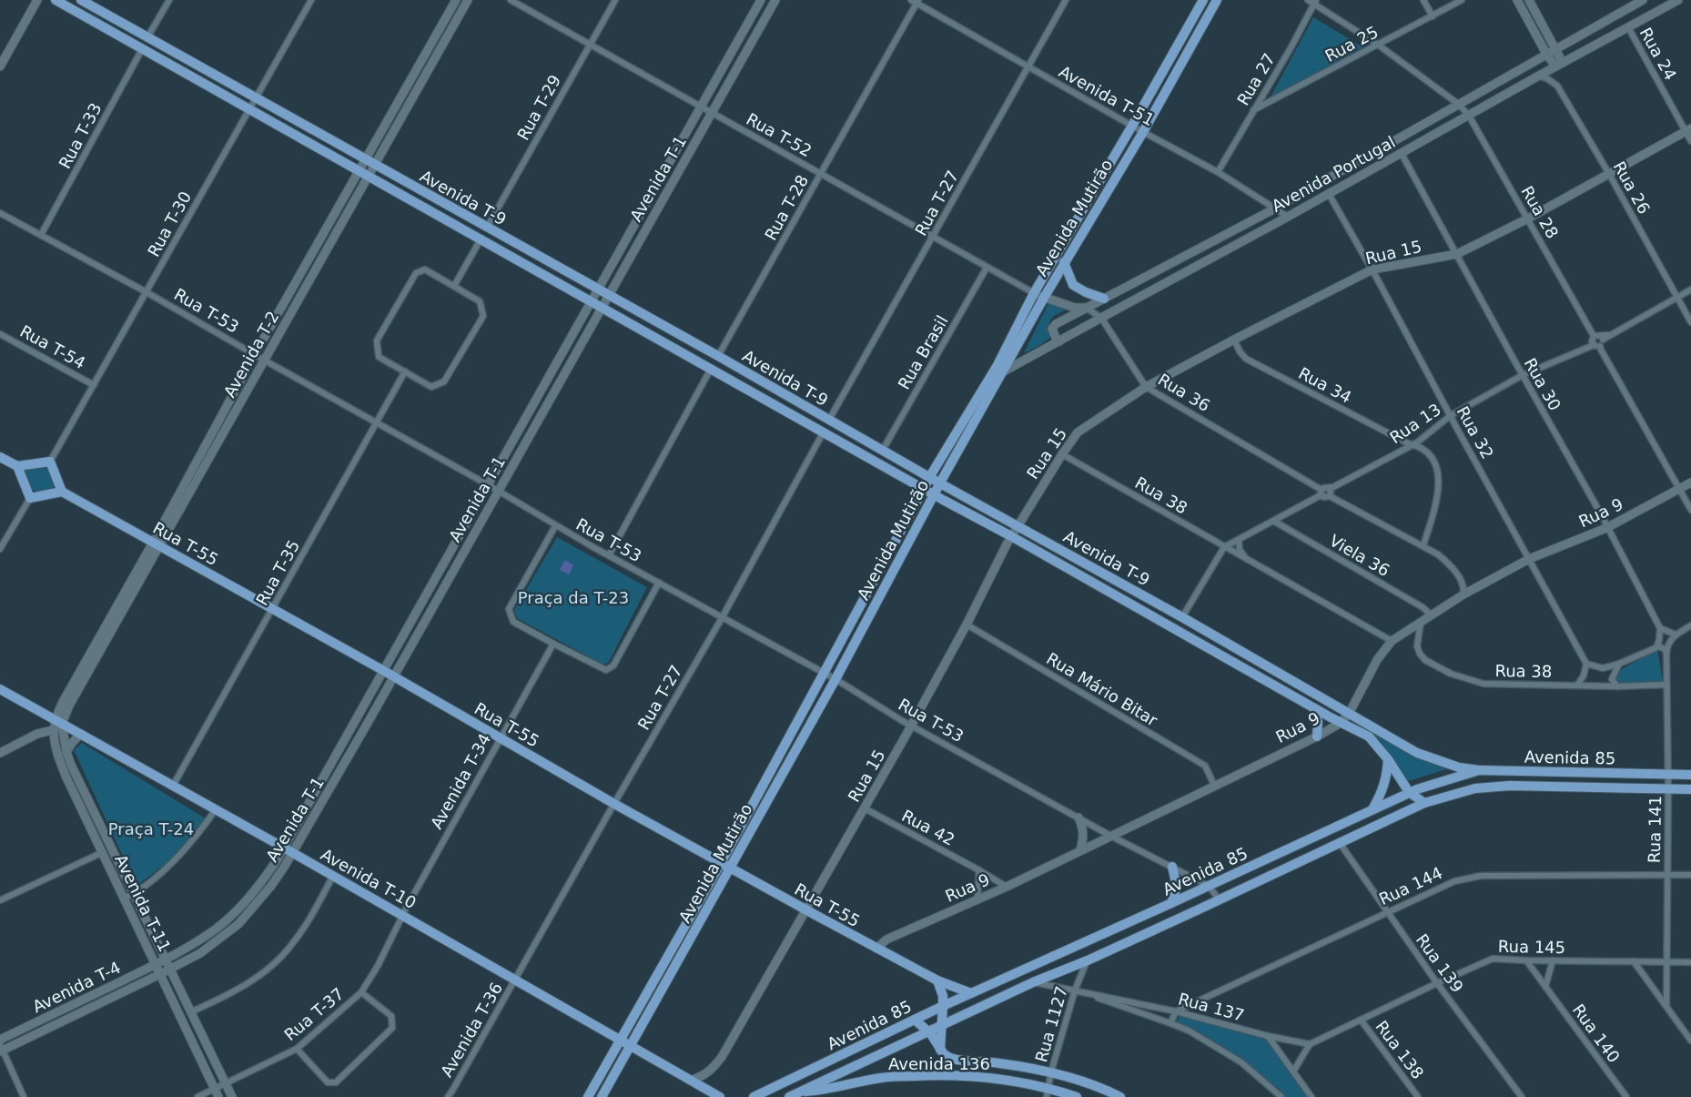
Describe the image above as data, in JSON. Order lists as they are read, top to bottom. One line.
{"streets":{"main road":["Avenida Portugal","Avenida T-1","Avenida T-9","Avenida Mutirão","Rua 15","Avenida T-2","Rua 36","Rua 9","Rua T-55","Avenida 85","Avenida T-10","Avenida T-11","Avenida T-4","Avenida 136"],"street":["Rua 25","Rua 24","Rua 27","Avenida T-51","Rua T-29","Rua T-52","Rua T-33","Rua 26","Rua T-27","Rua T-28","Rua 28","Rua T-30","Rua T-53","Rua T-54","Rua Brasil","Rua 30","Rua 34","Rua 13","Rua 32","Rua 38","Viela 36","Rua T-35","Rua Mário Bitar","Avenida T-34","Rua 42","Rua 141","Rua 144","Rua 145","Rua 139","Rua 137","Rua T-37","Rua 1127","Avenida T-36","Rua 140","Rua 138"]},"crossings":[["Rua 25","Rua 27"],["Rua 25","Rua 28"],["Rua 24","Avenida Portugal"],["Rua 24","Rua 15"],["Rua 27","Avenida T-51"],["Rua 27","Rua 28"],["Avenida T-51","Avenida Portugal"],["Avenida T-51","Rua T-27"],["Avenida T-51","Rua T-28"],["Avenida T-51","Avenida Mutirão"],["Rua T-29","Rua T-52"],["Rua T-29","Avenida T-9"],["Rua T-52","Avenida T-1"],["Rua T-52","Rua T-27"],["Rua T-52","Rua T-28"],["Rua T-52","Avenida Mutirão"],["Rua T-52","Rua Brasil"],["Rua T-52","Rua 36"],["Rua T-33","Avenida T-9"],["Rua T-33","Rua T-53"],["Avenida Portugal","Rua 26"],["Avenida Portugal","Rua 28"],["Avenida Portugal","Avenida Mutirão"],["Avenida Portugal","Rua 30"],["Avenida Portugal","Rua 36"],["Avenida Portugal","Rua 32"],["Avenida T-1","Avenida T-9"],["Avenida T-1","Rua T-53"],["Avenida T-1","Rua T-55"],["Avenida T-1","Avenida T-10"],["Avenida T-1","Avenida T-11"],["Avenida T-1","Avenida T-4"],["Rua 26","Rua 15"],["Avenida T-9","Rua T-27"],["Avenida T-9","Rua T-28"],["Avenida T-9","Avenida Mutirão"],["Avenida T-9","Rua T-30"],["Avenida T-9","Rua 15"],["Avenida T-9","Rua Brasil"],["Avenida T-9","Avenida T-2"],["Avenida T-9","Rua 9"],["Avenida T-9","Avenida 85"],["Rua T-27","Rua T-53"],["Rua T-27","Rua T-55"],["Rua T-27","Avenida T-10"],["Rua T-27","Avenida T-36"],["Rua 28","Rua 15"],["Rua 28","Rua 13"],["Avenida Mutirão","Rua T-53"],["Avenida Mutirão","Rua 36"],["Avenida Mutirão","Rua T-55"],["Avenida Mutirão","Avenida T-10"],["Rua T-30","Rua T-53"],["Rua T-30","Rua T-54"],["Rua 15","Rua T-53"],["Rua 15","Rua 30"],["Rua 15","Rua 34"],["Rua 15","Rua 36"],["Rua 15","Rua 32"],["Rua 15","Rua 38"],["Rua 15","Rua T-55"],["Rua 15","Rua Mário Bitar"],["Rua 15","Rua 42"],["Rua 15","Avenida T-10"],["Rua T-53","Avenida T-2"],["Rua T-53","Rua 9"],["Rua T-53","Rua T-35"],["Rua T-53","Avenida 85"],["Avenida T-2","Rua T-55"],["Avenida T-2","Avenida T-10"],["Avenida T-2","Avenida T-11"],["Rua 30","Rua 13"],["Rua 30","Rua 9"],["Rua 34","Rua 13"],["Rua 36","Rua 13"],["Rua 36","Rua 9"],["Rua 13","Rua 32"],["Rua 13","Rua 38"],["Rua 13","Viela 36"],["Rua 32","Rua 9"],["Rua 38","Rua 9"],["Rua 38","Rua 141"],["Rua 9","Rua T-55"],["Rua 9","Viela 36"],["Rua 9","Rua Mário Bitar"],["Rua 9","Rua 42"],["Rua T-55","Rua T-35"],["Rua T-55","Avenida 85"],["Rua T-55","Avenida T-34"],["Rua T-35","Avenida T-10"],["Avenida 85","Rua 141"],["Avenida 85","Rua 139"],["Avenida 85","Rua 137"],["Avenida 85","Rua 1127"],["Avenida 85","Avenida 136"],["Avenida T-34","Avenida T-10"],["Avenida T-34","Rua T-37"],["Rua 141","Rua 144"],["Rua 141","Rua 145"],["Avenida T-10","Avenida T-11"],["Avenida T-10","Rua T-37"],["Avenida T-10","Avenida T-36"],["Rua 144","Rua 139"],["Rua 144","Rua 137"],["Avenida T-11","Avenida T-4"],["Avenida T-11","Rua T-37"],["Rua 145","Rua 139"],["Rua 145","Rua 140"],["Rua 145","Rua 138"],["Rua 137","Rua 1127"],["Rua 1127","Avenida 136"]],"parks":["Praça da T-23","Praça T-24"]}
